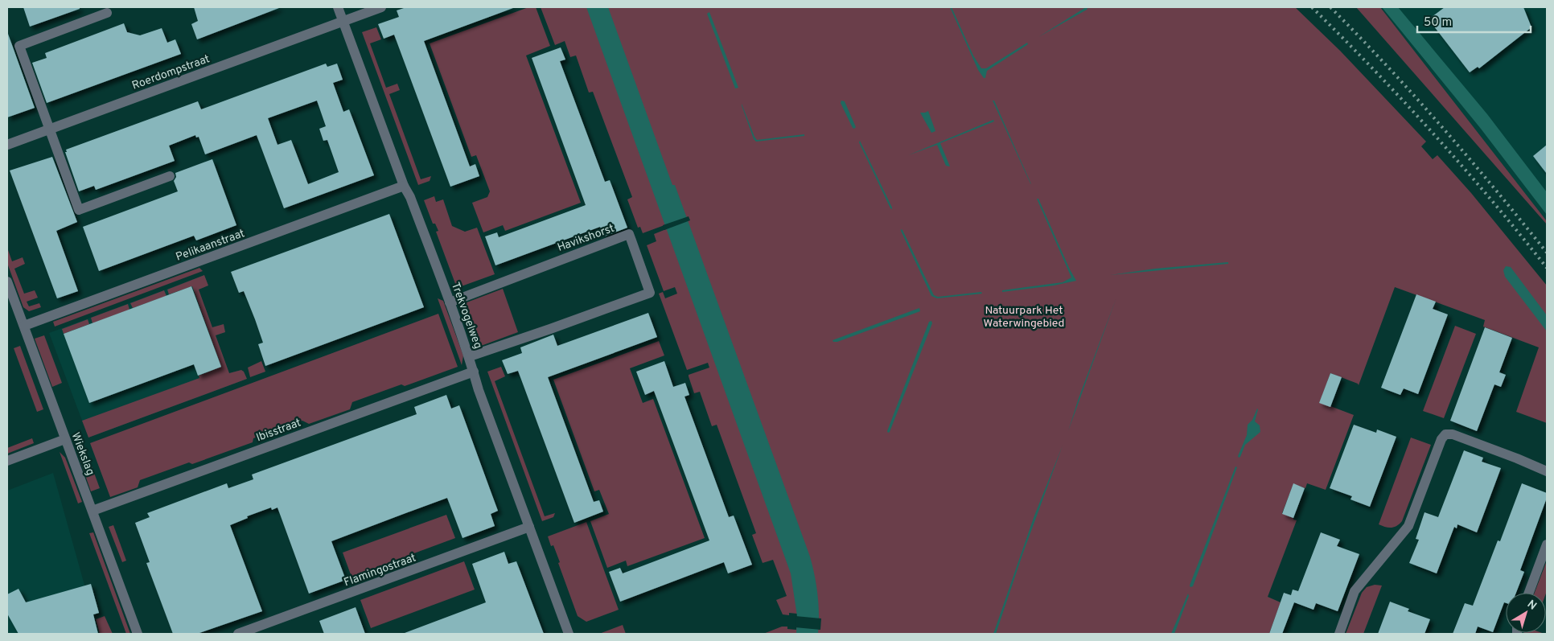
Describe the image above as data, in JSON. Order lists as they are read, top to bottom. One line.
{"streets":{"street":["Roerdompstraat","Havikshorst","Pelikaanstraat","Trekvogelweg","Ibisstraat","Wiekslag","Flamingostraat"]},"crossings":[["Roerdompstraat","Trekvogelweg"],["Havikshorst","Trekvogelweg"],["Pelikaanstraat","Trekvogelweg"],["Pelikaanstraat","Wiekslag"],["Trekvogelweg","Ibisstraat"],["Trekvogelweg","Flamingostraat"],["Ibisstraat","Wiekslag"]],"parks":["Natuurpark Het Waterwingebied"],"scale_bar":"50 m","north":"top right"}
